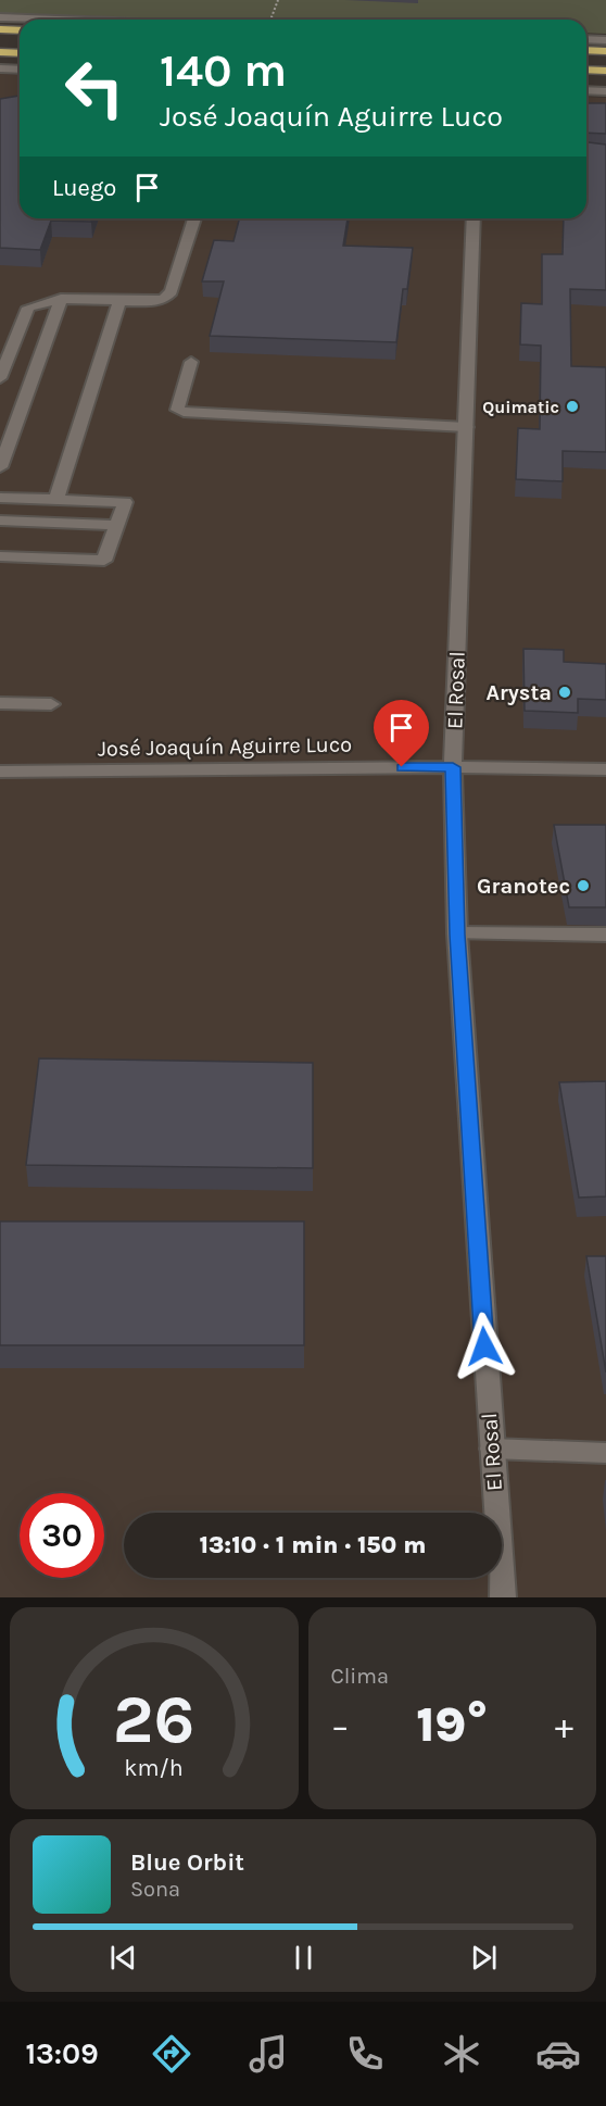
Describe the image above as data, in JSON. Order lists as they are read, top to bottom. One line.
{"streets":{"street":["El Rosal","José Joaquín Aguirre Luco"]},"crossings":[["El Rosal","José Joaquín Aguirre Luco"]],"places":["Quimatic","Arysta","Granotec"],"page":{"turn":["140 m","José Joaquín Aguirre Luco"],"then":"Luego","limit":"30","trip":"13:10 · 1 min · 150 m","tile":"Clima","heat":["−","19°","+"],"song":["Blue Orbit","Sona"],"tabs":"13:09","gauge":["26","km/h"]}}
